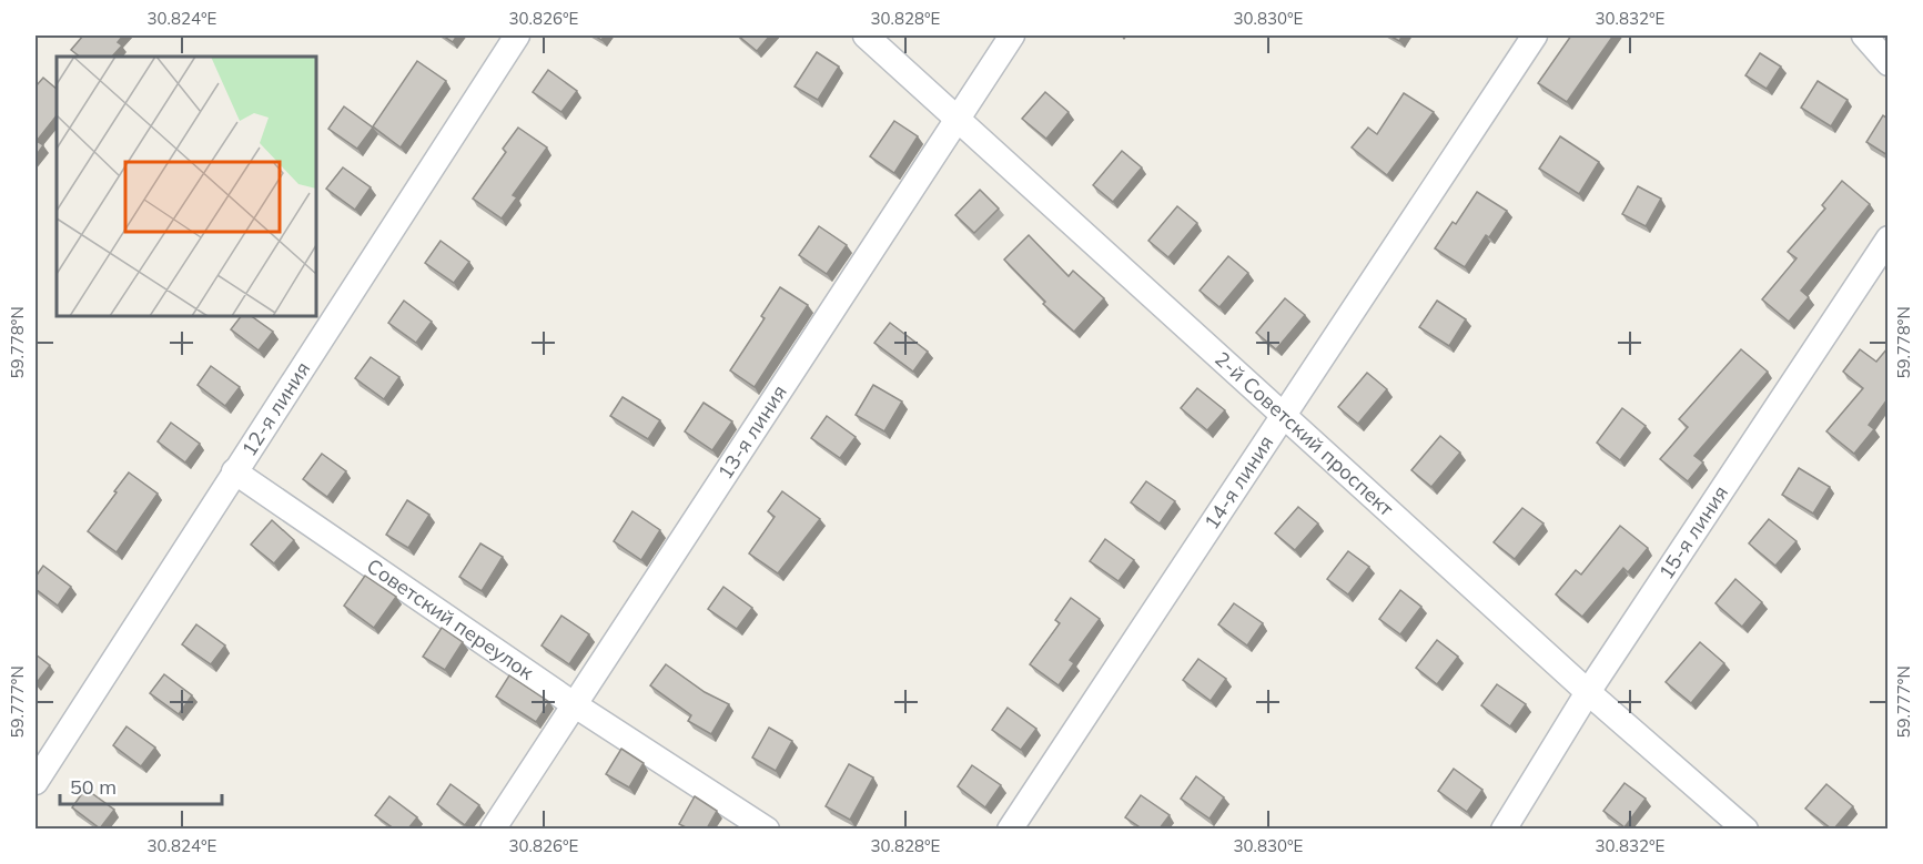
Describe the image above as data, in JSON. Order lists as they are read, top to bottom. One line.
{"streets":{"street":["12-я линия","13-я линия","2-й Советский проспект","14-я линия","15-я линия","Советский переулок"]},"crossings":[["12-я линия","Советский переулок"],["13-я линия","2-й Советский проспект"],["13-я линия","Советский переулок"],["2-й Советский проспект","14-я линия"],["2-й Советский проспект","15-я линия"]],"scale_bar":"50 m","coordinates":["30.824°E","30.826°E","30.828°E","30.830°E","30.832°E","59.778°N","59.777°N"]}
